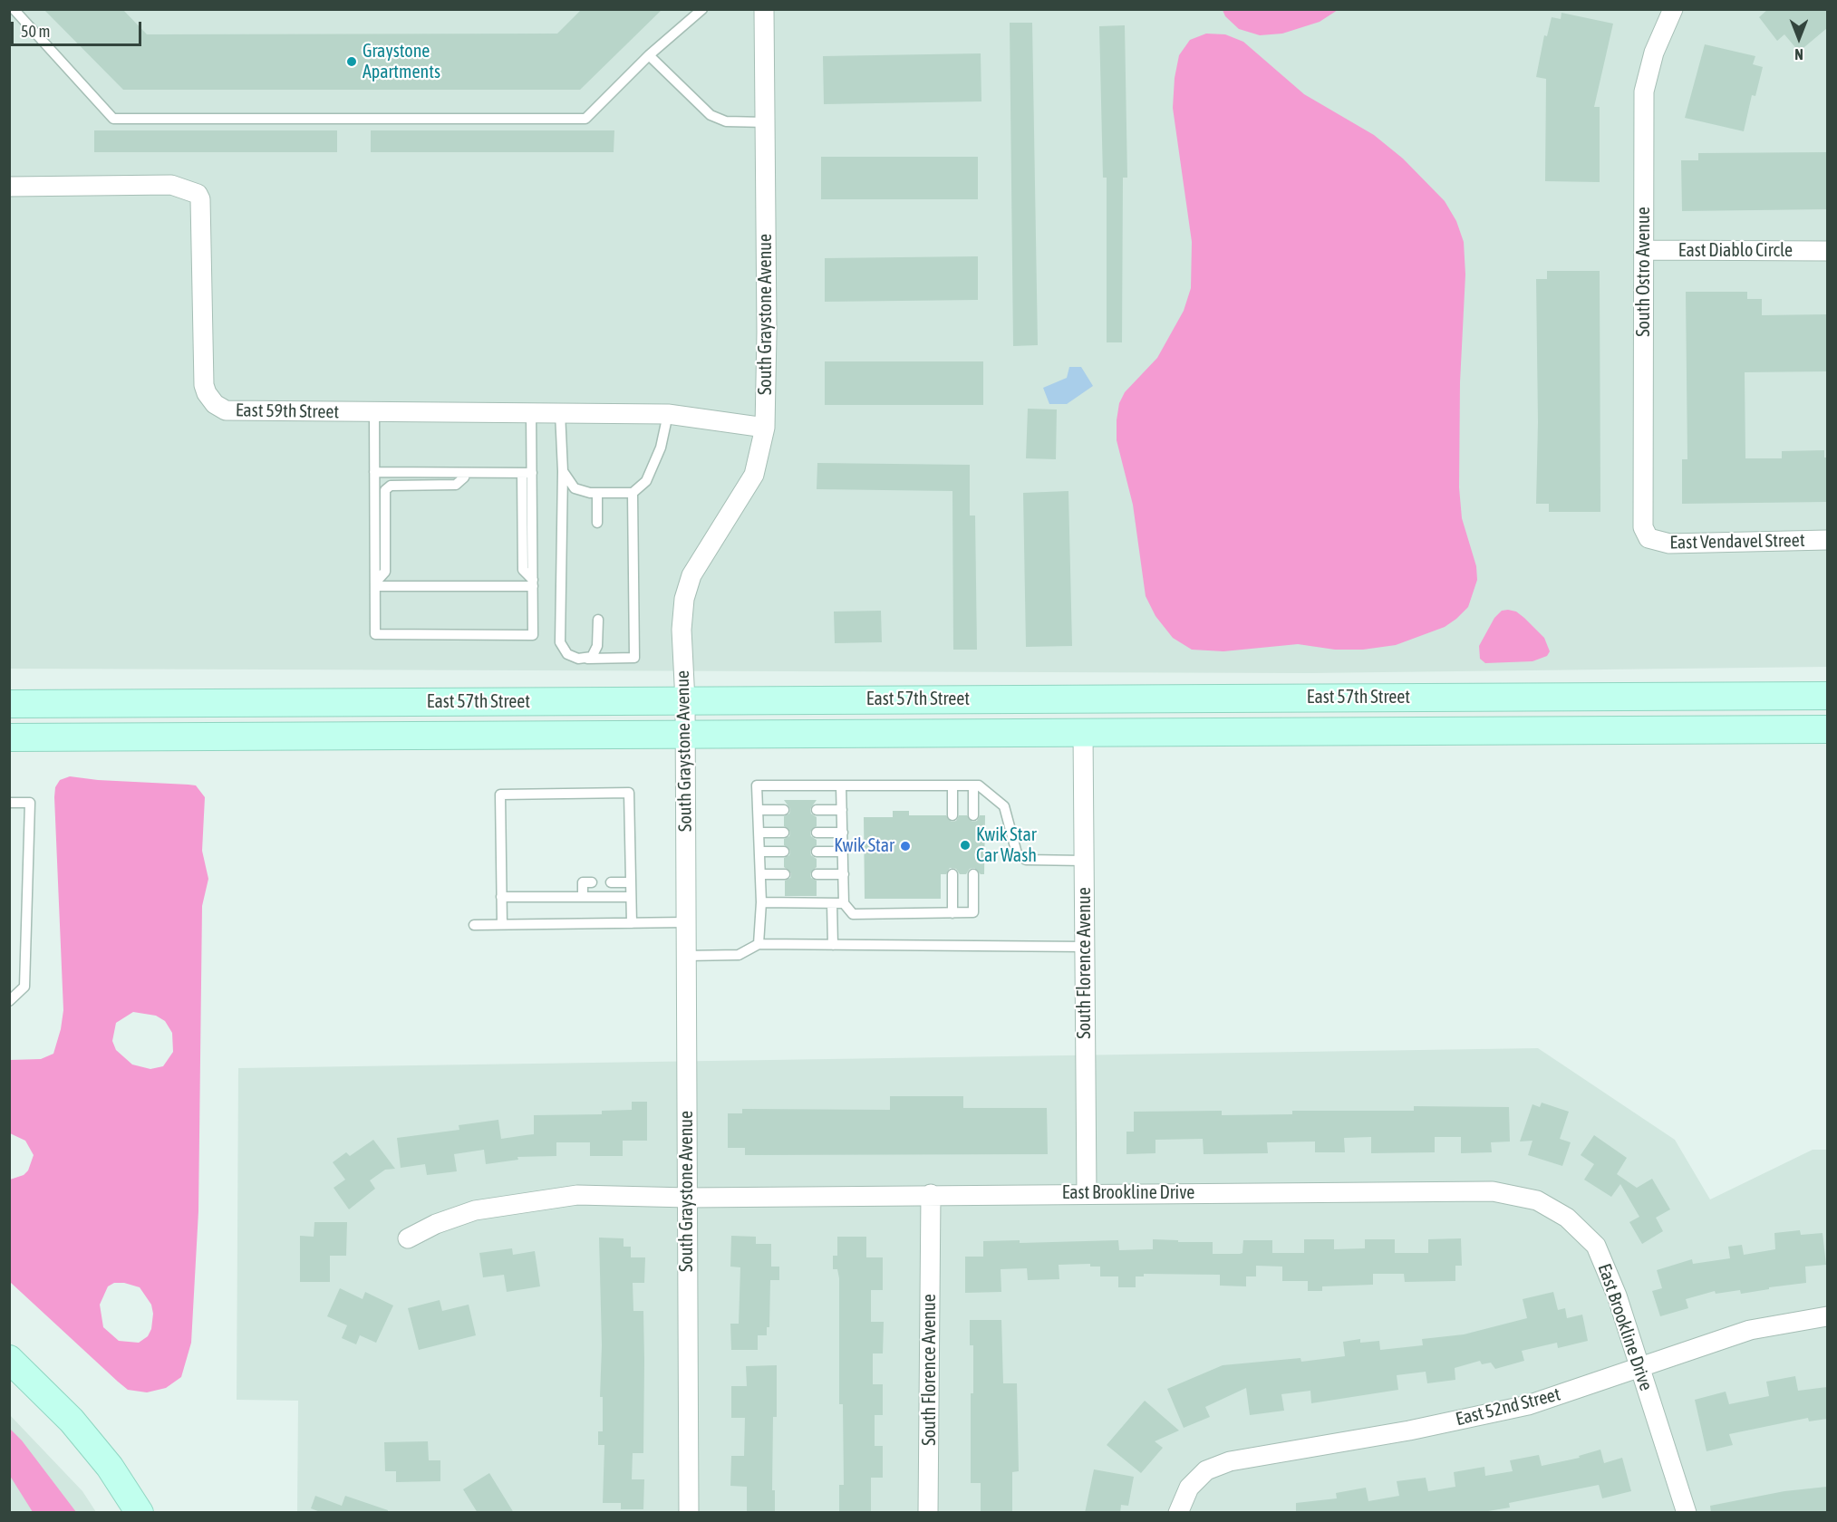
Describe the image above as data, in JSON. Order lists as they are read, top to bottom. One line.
{"streets":{"main road":["East 57th Street"],"street":["East Diablo Circle","South Ostro Avenue","South Graystone Avenue","East 59th Street","East Vendavel Street","South Florence Avenue","East Brookline Drive","East 52nd Street"]},"crossings":[["East Diablo Circle","South Ostro Avenue"],["South Ostro Avenue","East Vendavel Street"],["South Graystone Avenue","East 59th Street"],["South Graystone Avenue","East 57th Street"],["South Graystone Avenue","East Brookline Drive"],["East 57th Street","South Florence Avenue"],["South Florence Avenue","East Brookline Drive"],["East Brookline Drive","East 52nd Street"]],"places":["Graystone Apartments","Kwik Star Car Wash","Kwik Star"],"scale_bar":"50 m","north":"bottom"}
